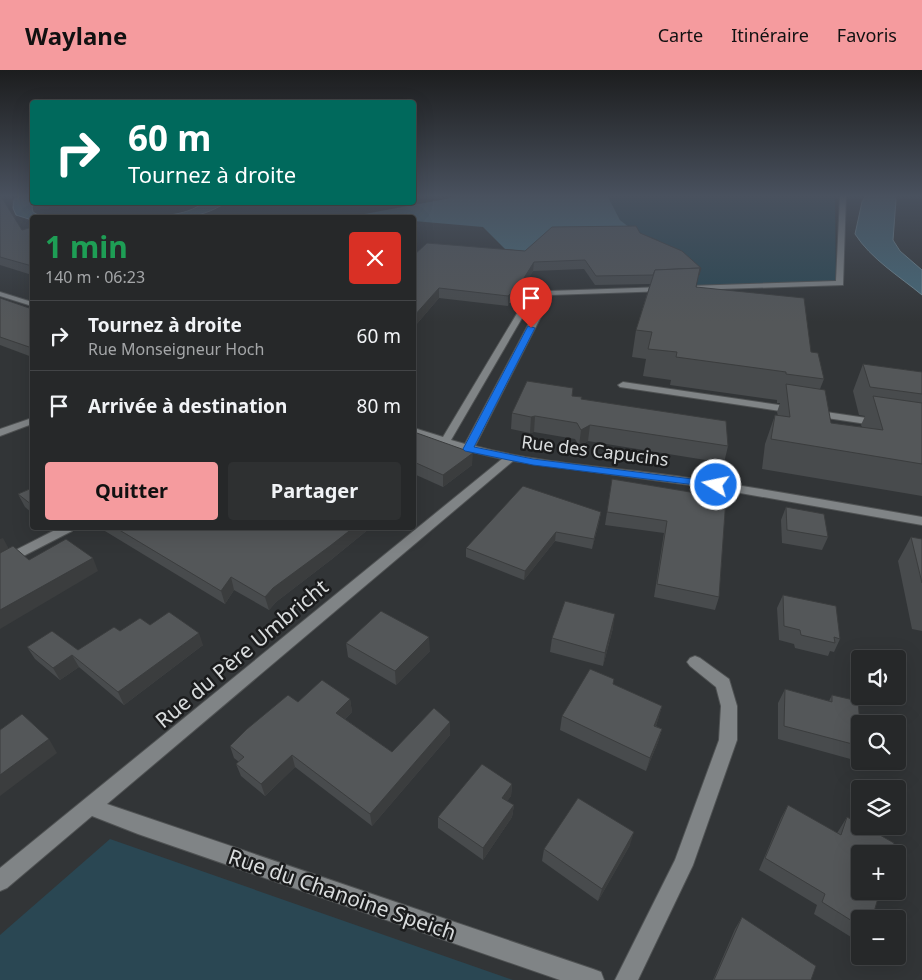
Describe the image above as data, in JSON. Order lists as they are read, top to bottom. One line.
{"streets":{"street":["Rue des Capucins","Rue du Père Umbricht","Rue du Chanoine Speich"]},"crossings":[["Rue des Capucins","Rue du Père Umbricht"],["Rue du Père Umbricht","Rue du Chanoine Speich"]],"page":{"header":"Waylane","nav":["Carte","Itinéraire","Favoris"],"turn":["60 m","Tournez à droite"],"heading":["1 min","140 m · 06:23"],"list":[{"name":"Tournez à droite","note":"Rue Monseigneur Hoch","value":"60 m"},{"name":"Arrivée à destination","value":"80 m"}],"buttons":["Quitter","Partager"],"map_buttons":["+","−"]}}
